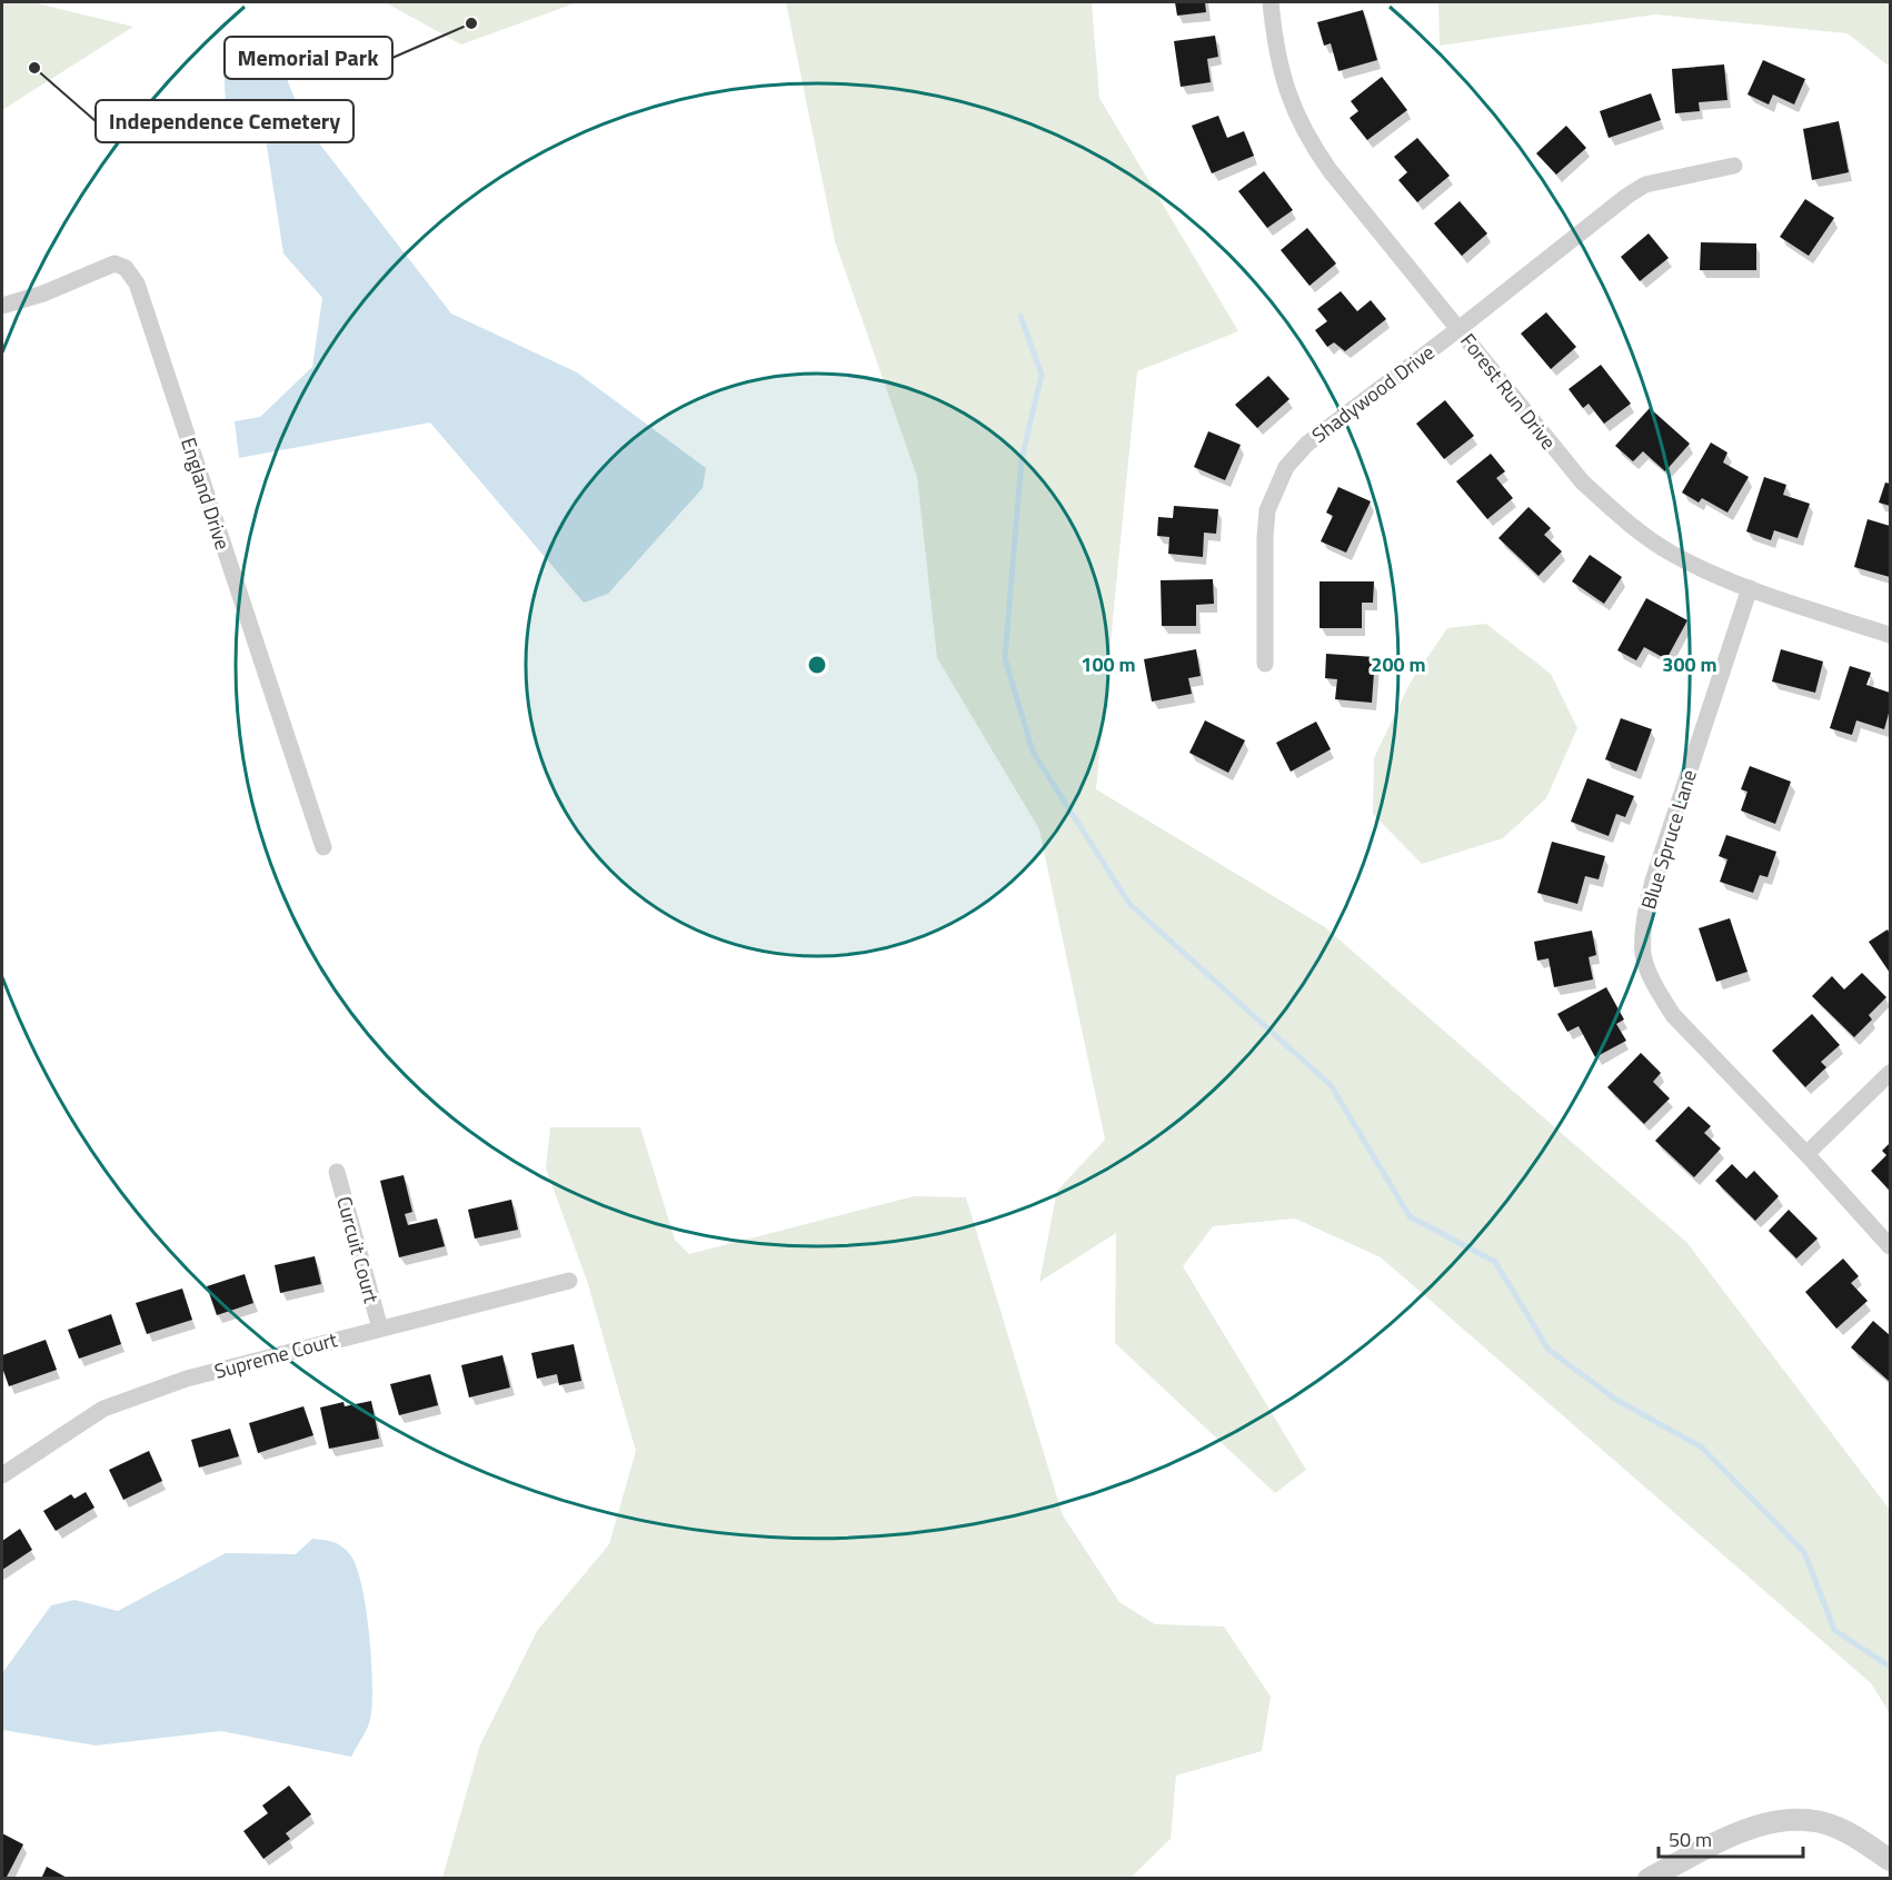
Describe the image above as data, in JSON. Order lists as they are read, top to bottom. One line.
{"streets":{"street":["Forest Run Drive","Shadywood Drive","England Drive","Blue Spruce Lane","Curcuit Court","Supreme Court"]},"crossings":[["Forest Run Drive","Shadywood Drive"],["Forest Run Drive","Blue Spruce Lane"],["Curcuit Court","Supreme Court"]],"places":["Memorial Park","Independence Cemetery"],"scale_bar":"50 m","rings":["100 m","200 m","300 m"]}
